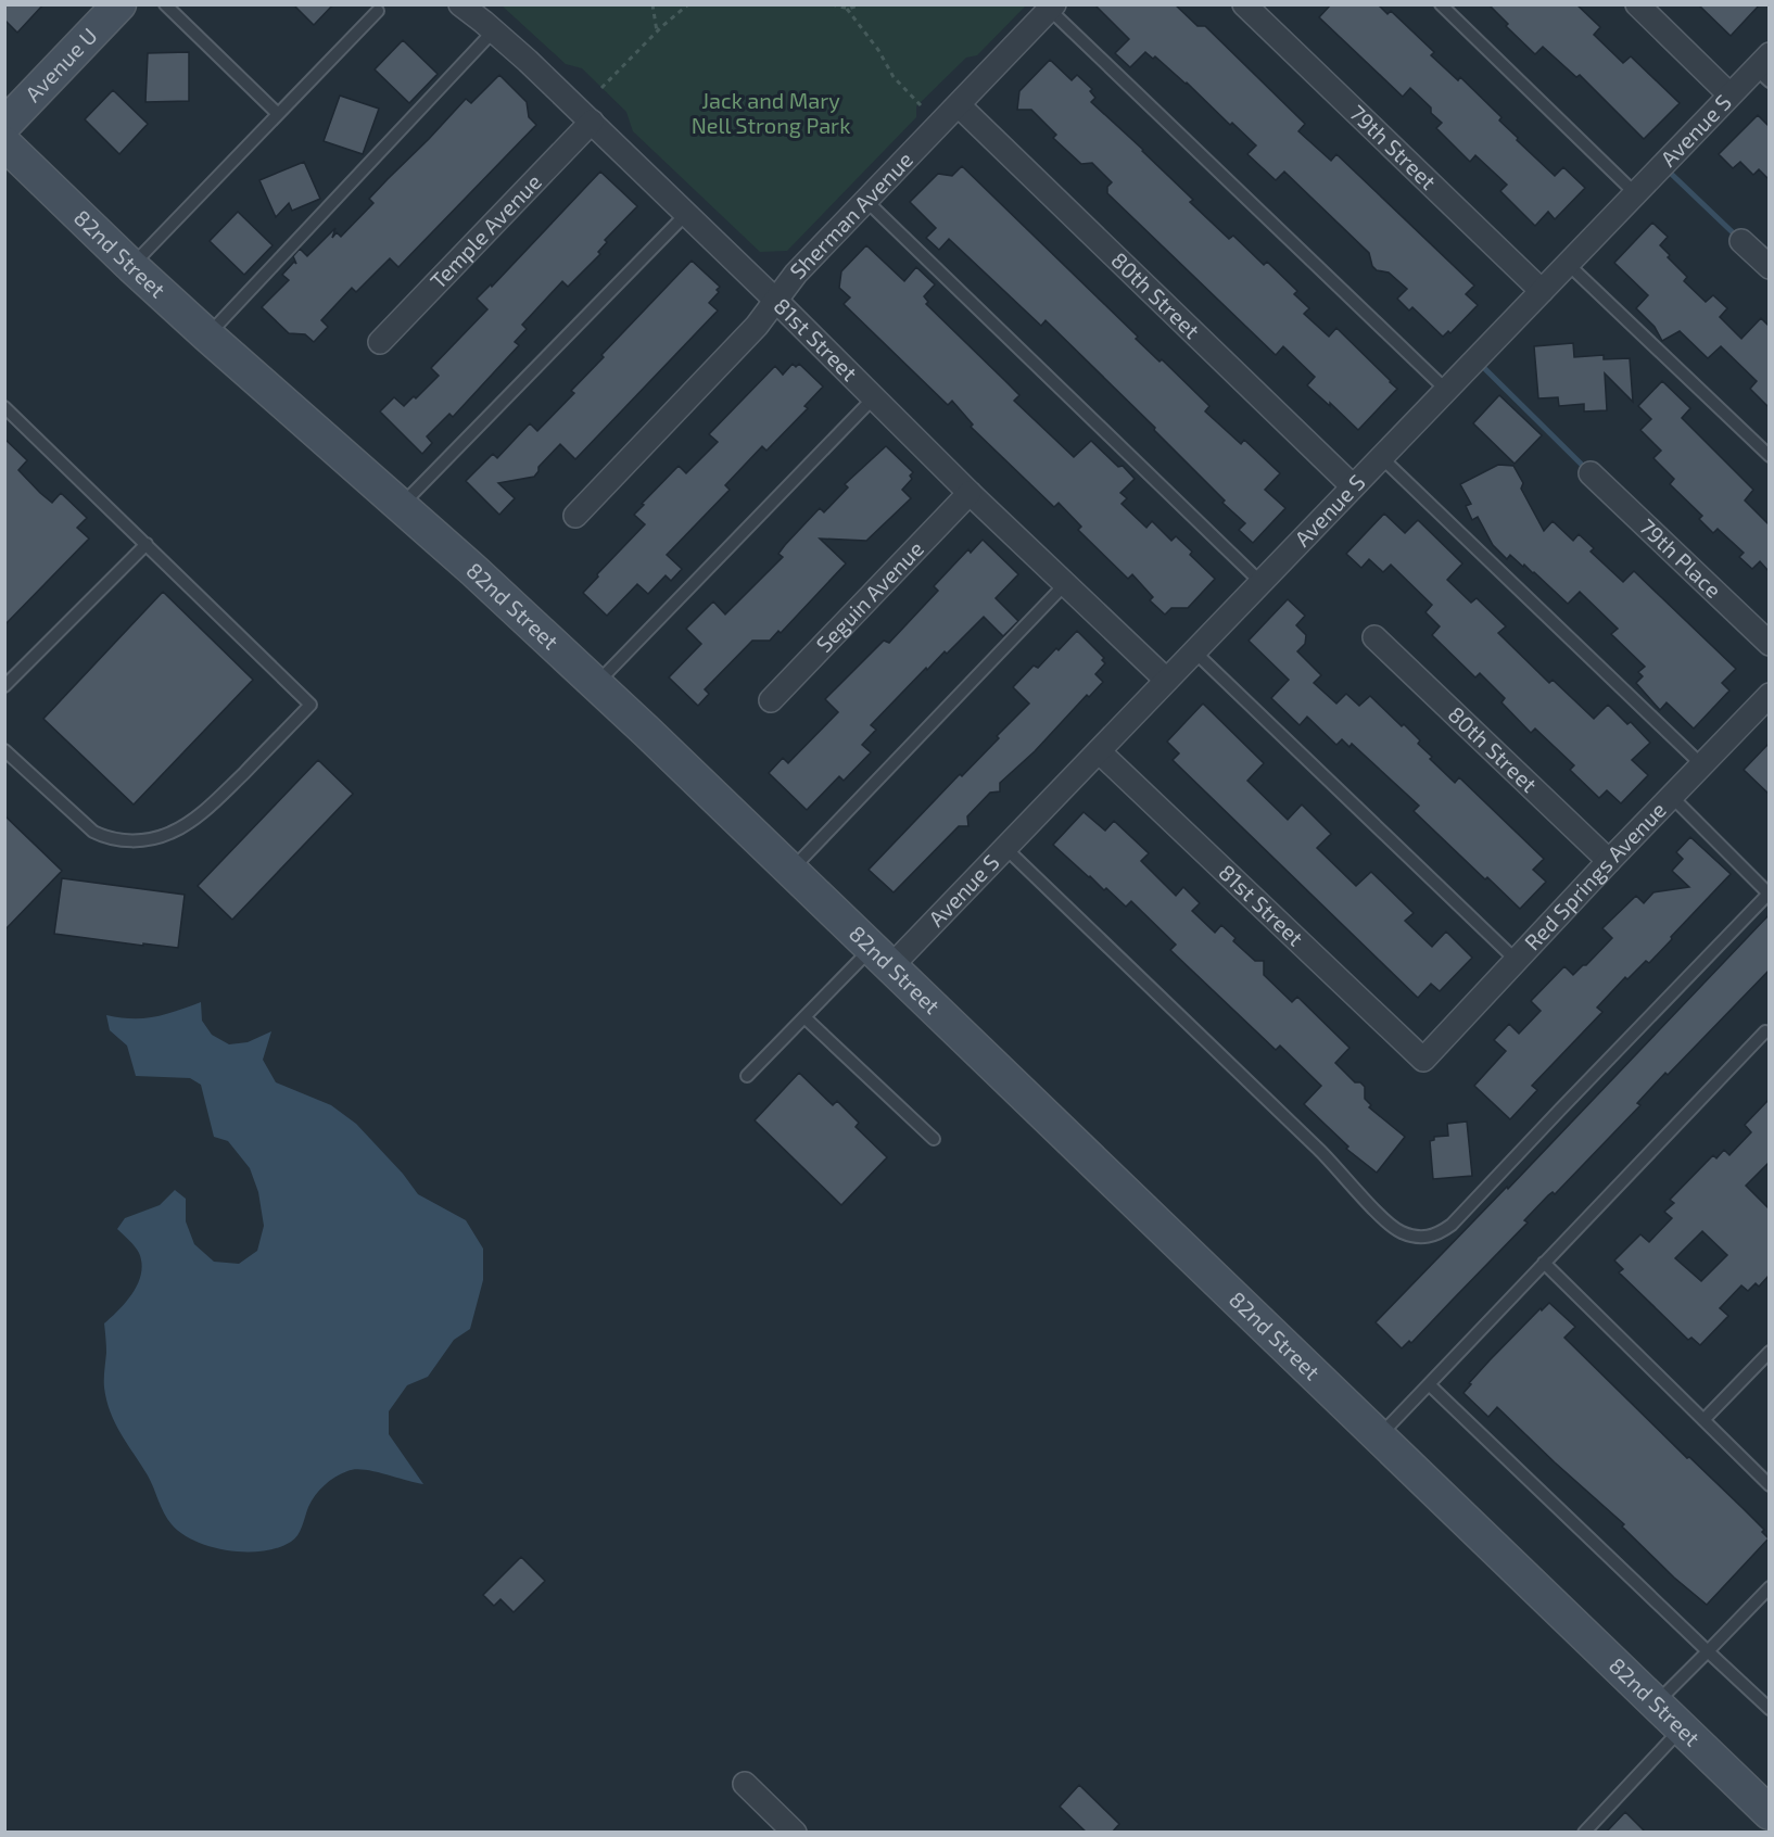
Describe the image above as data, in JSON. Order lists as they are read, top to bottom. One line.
{"streets":{"main road":["Avenue U","82nd Street"],"street":["Avenue S","79th Street","Sherman Avenue","Temple Avenue","80th Street","81st Street","79th Place","Seguin Avenue","Red Springs Avenue"]},"crossings":[["Avenue S","79th Street"],["Avenue S","82nd Street"],["Avenue S","80th Street"],["Avenue S","81st Street"],["Sherman Avenue","80th Street"],["Sherman Avenue","81st Street"],["Temple Avenue","81st Street"],["80th Street","Red Springs Avenue"],["81st Street","Seguin Avenue"],["81st Street","Red Springs Avenue"]],"parks":["Jack and Mary Nell Strong Park"]}
